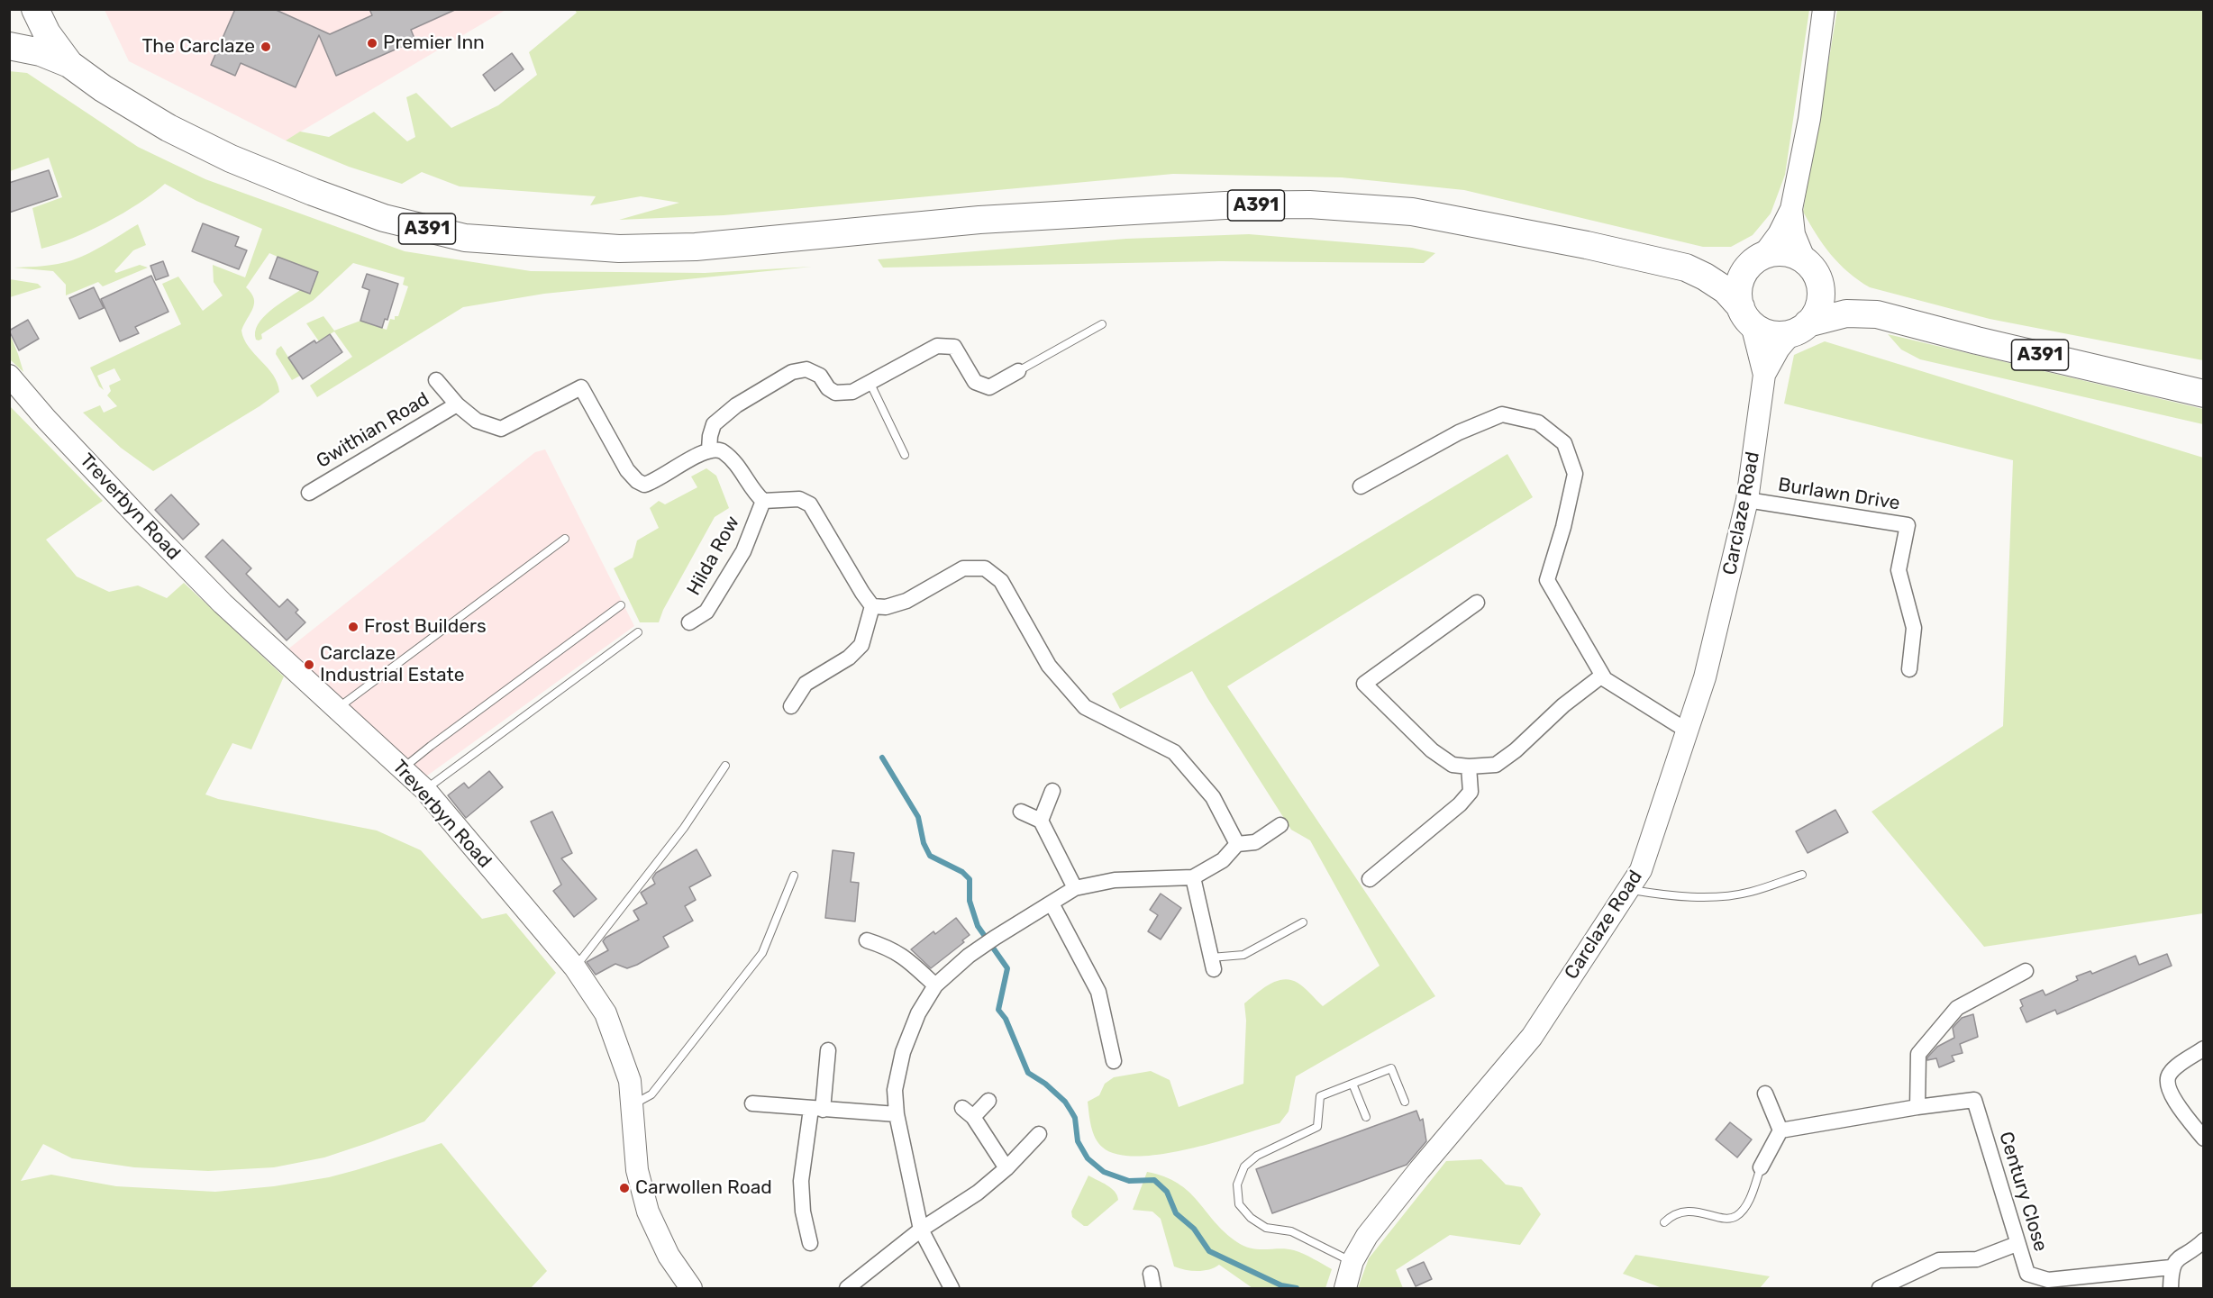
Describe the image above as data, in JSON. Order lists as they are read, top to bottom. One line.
{"streets":{"highway":["A391"],"street":["Gwithian Road","Burlawn Drive","Treverbyn Road","Carclaze Road","Hilda Row","Century Close"]},"crossings":[["A391","Carclaze Road"],["Burlawn Drive","Carclaze Road"]],"places":["Premier Inn","The Carclaze","Frost Builders","Carclaze Industrial Estate","Carwollen Road"]}
